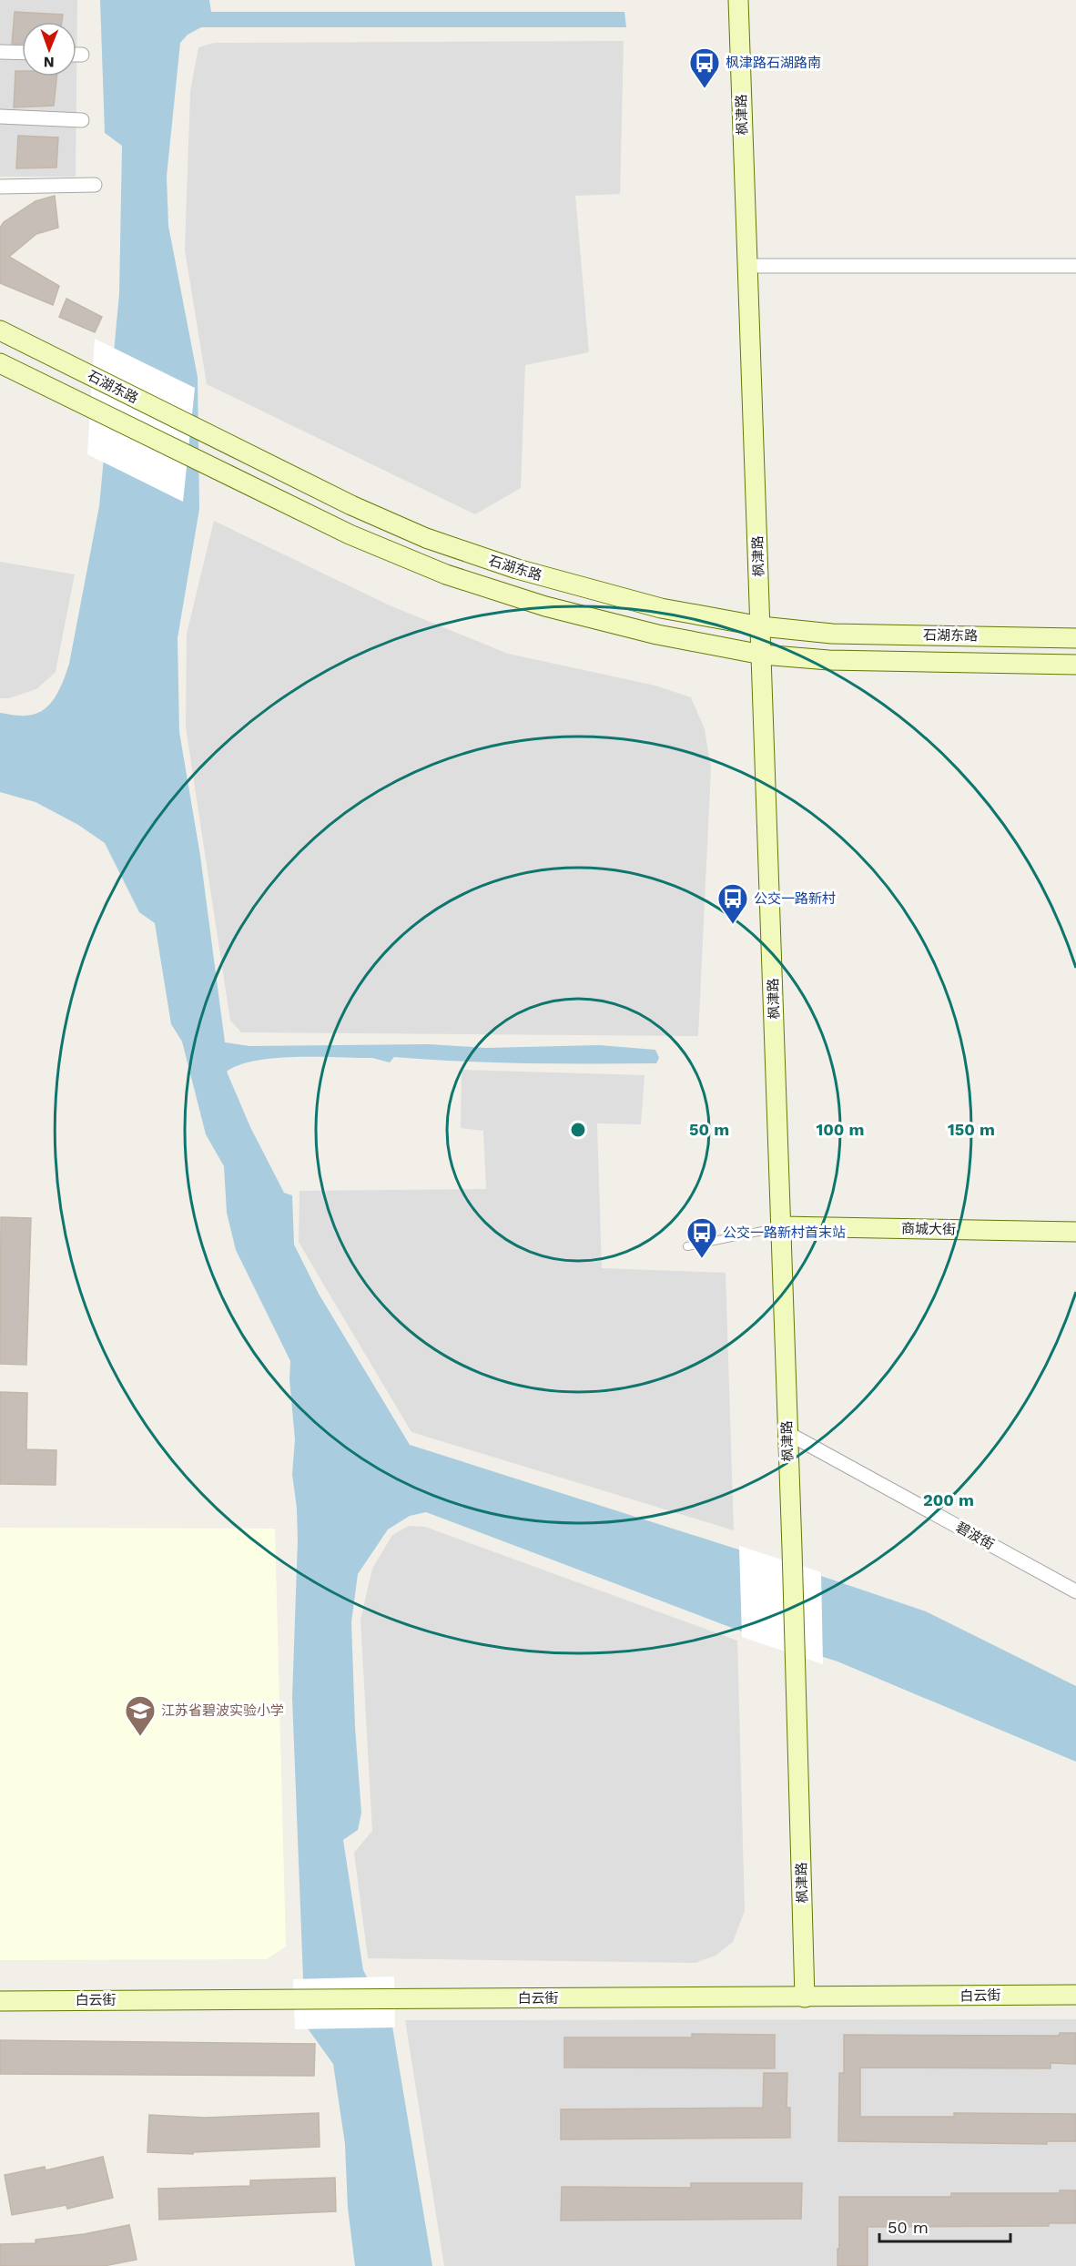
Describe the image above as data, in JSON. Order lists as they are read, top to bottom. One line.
{"streets":{"main road":["枫津路","石湖东路","商城大街","白云街"],"street":["碧波街"]},"crossings":[["枫津路","石湖东路"],["枫津路","商城大街"],["枫津路","碧波街"],["枫津路","白云街"]],"places":{"bus stop":["枫津路石湖路南","公交一路新村","公交一路新村首末站"],"school or university":["江苏省碧波实验小学"]},"scale_bar":"50 m","north":"bottom","rings":["50 m","100 m","150 m","200 m"]}
